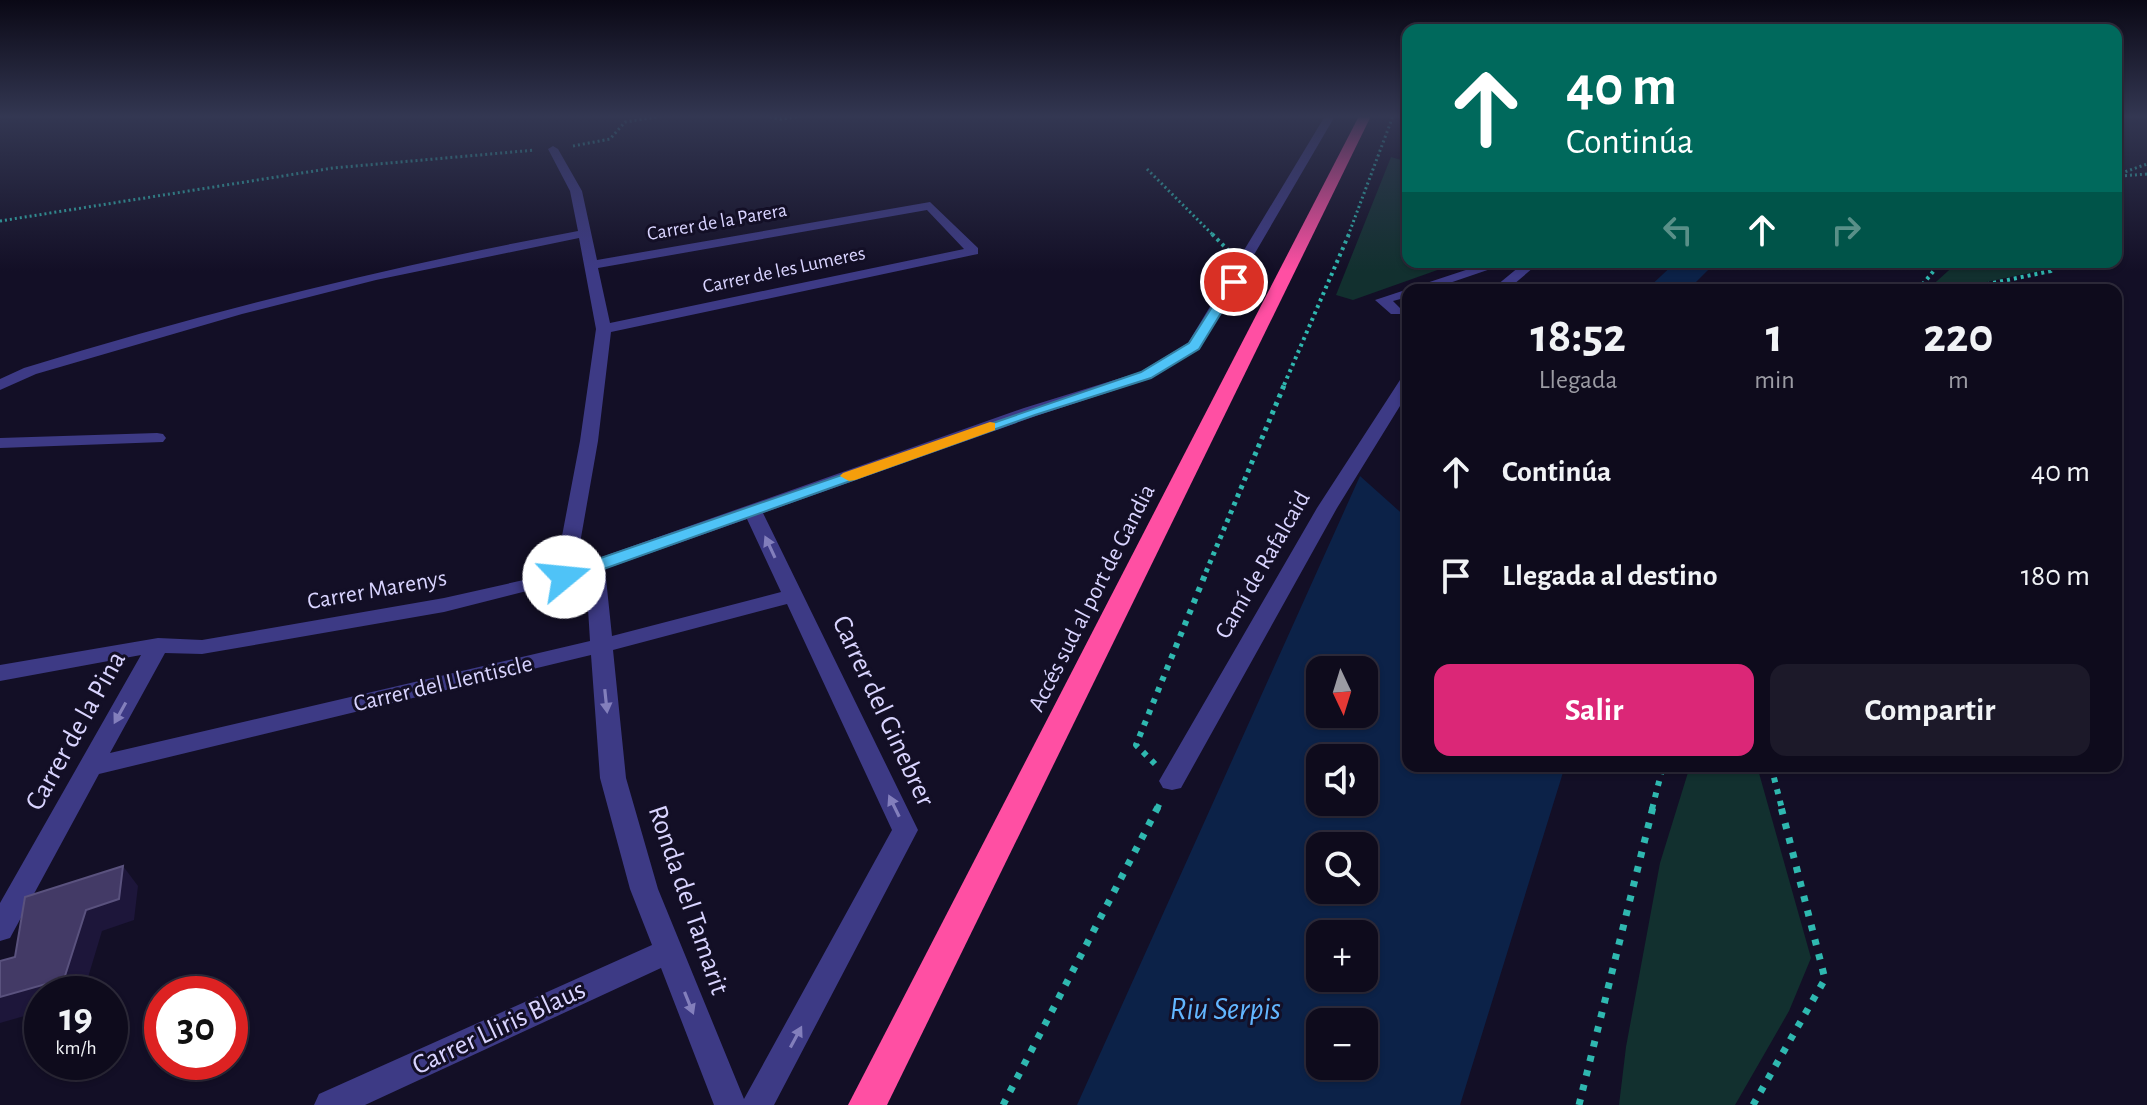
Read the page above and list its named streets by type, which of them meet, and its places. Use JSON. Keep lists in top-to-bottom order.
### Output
{
  "streets": {
    "highway": ["Accés sud al port de Gandia"],
    "street": [
      "Carrer de la Parera",
      "Carrer de les Lumeres",
      "Camí de Rafalcaid",
      "Carrer Marenys",
      "Carrer del Llentiscle",
      "Carrer del Ginebrer",
      "Carrer de la Pina",
      "Ronda del Tamarit",
      "Carrer Lliris Blaus"
    ]
  },
  "crossings": [
    ["Carrer de la Parera", "Carrer de les Lumeres"],
    ["Carrer Marenys", "Carrer del Ginebrer"],
    ["Carrer Marenys", "Carrer de la Pina"],
    ["Carrer Marenys", "Ronda del Tamarit"],
    ["Carrer del Llentiscle", "Carrer del Ginebrer"],
    ["Carrer del Llentiscle", "Carrer de la Pina"],
    ["Carrer del Llentiscle", "Ronda del Tamarit"],
    ["Ronda del Tamarit", "Carrer Lliris Blaus"]
  ],
  "one_way": ["Carrer del Ginebrer", "Carrer de la Pina", "Ronda del Tamarit"],
  "water": ["Riu Serpis"],
  "north": "bottom",
  "page": {
    "turn": ["40 m", "Continúa"],
    "eta": [
      "18:52",
      "Llegada",
      "1",
      "min",
      "220",
      "m"
    ],
    "list": [
      {
        "name": "Continúa",
        "value": "40 m"
      },
      {
        "name": "Llegada al destino",
        "value": "180 m"
      }
    ],
    "buttons": ["Salir", "Compartir"],
    "map_buttons": ["+", "−"],
    "speed": "19 km/h",
    "limit": "30"
  }
}
